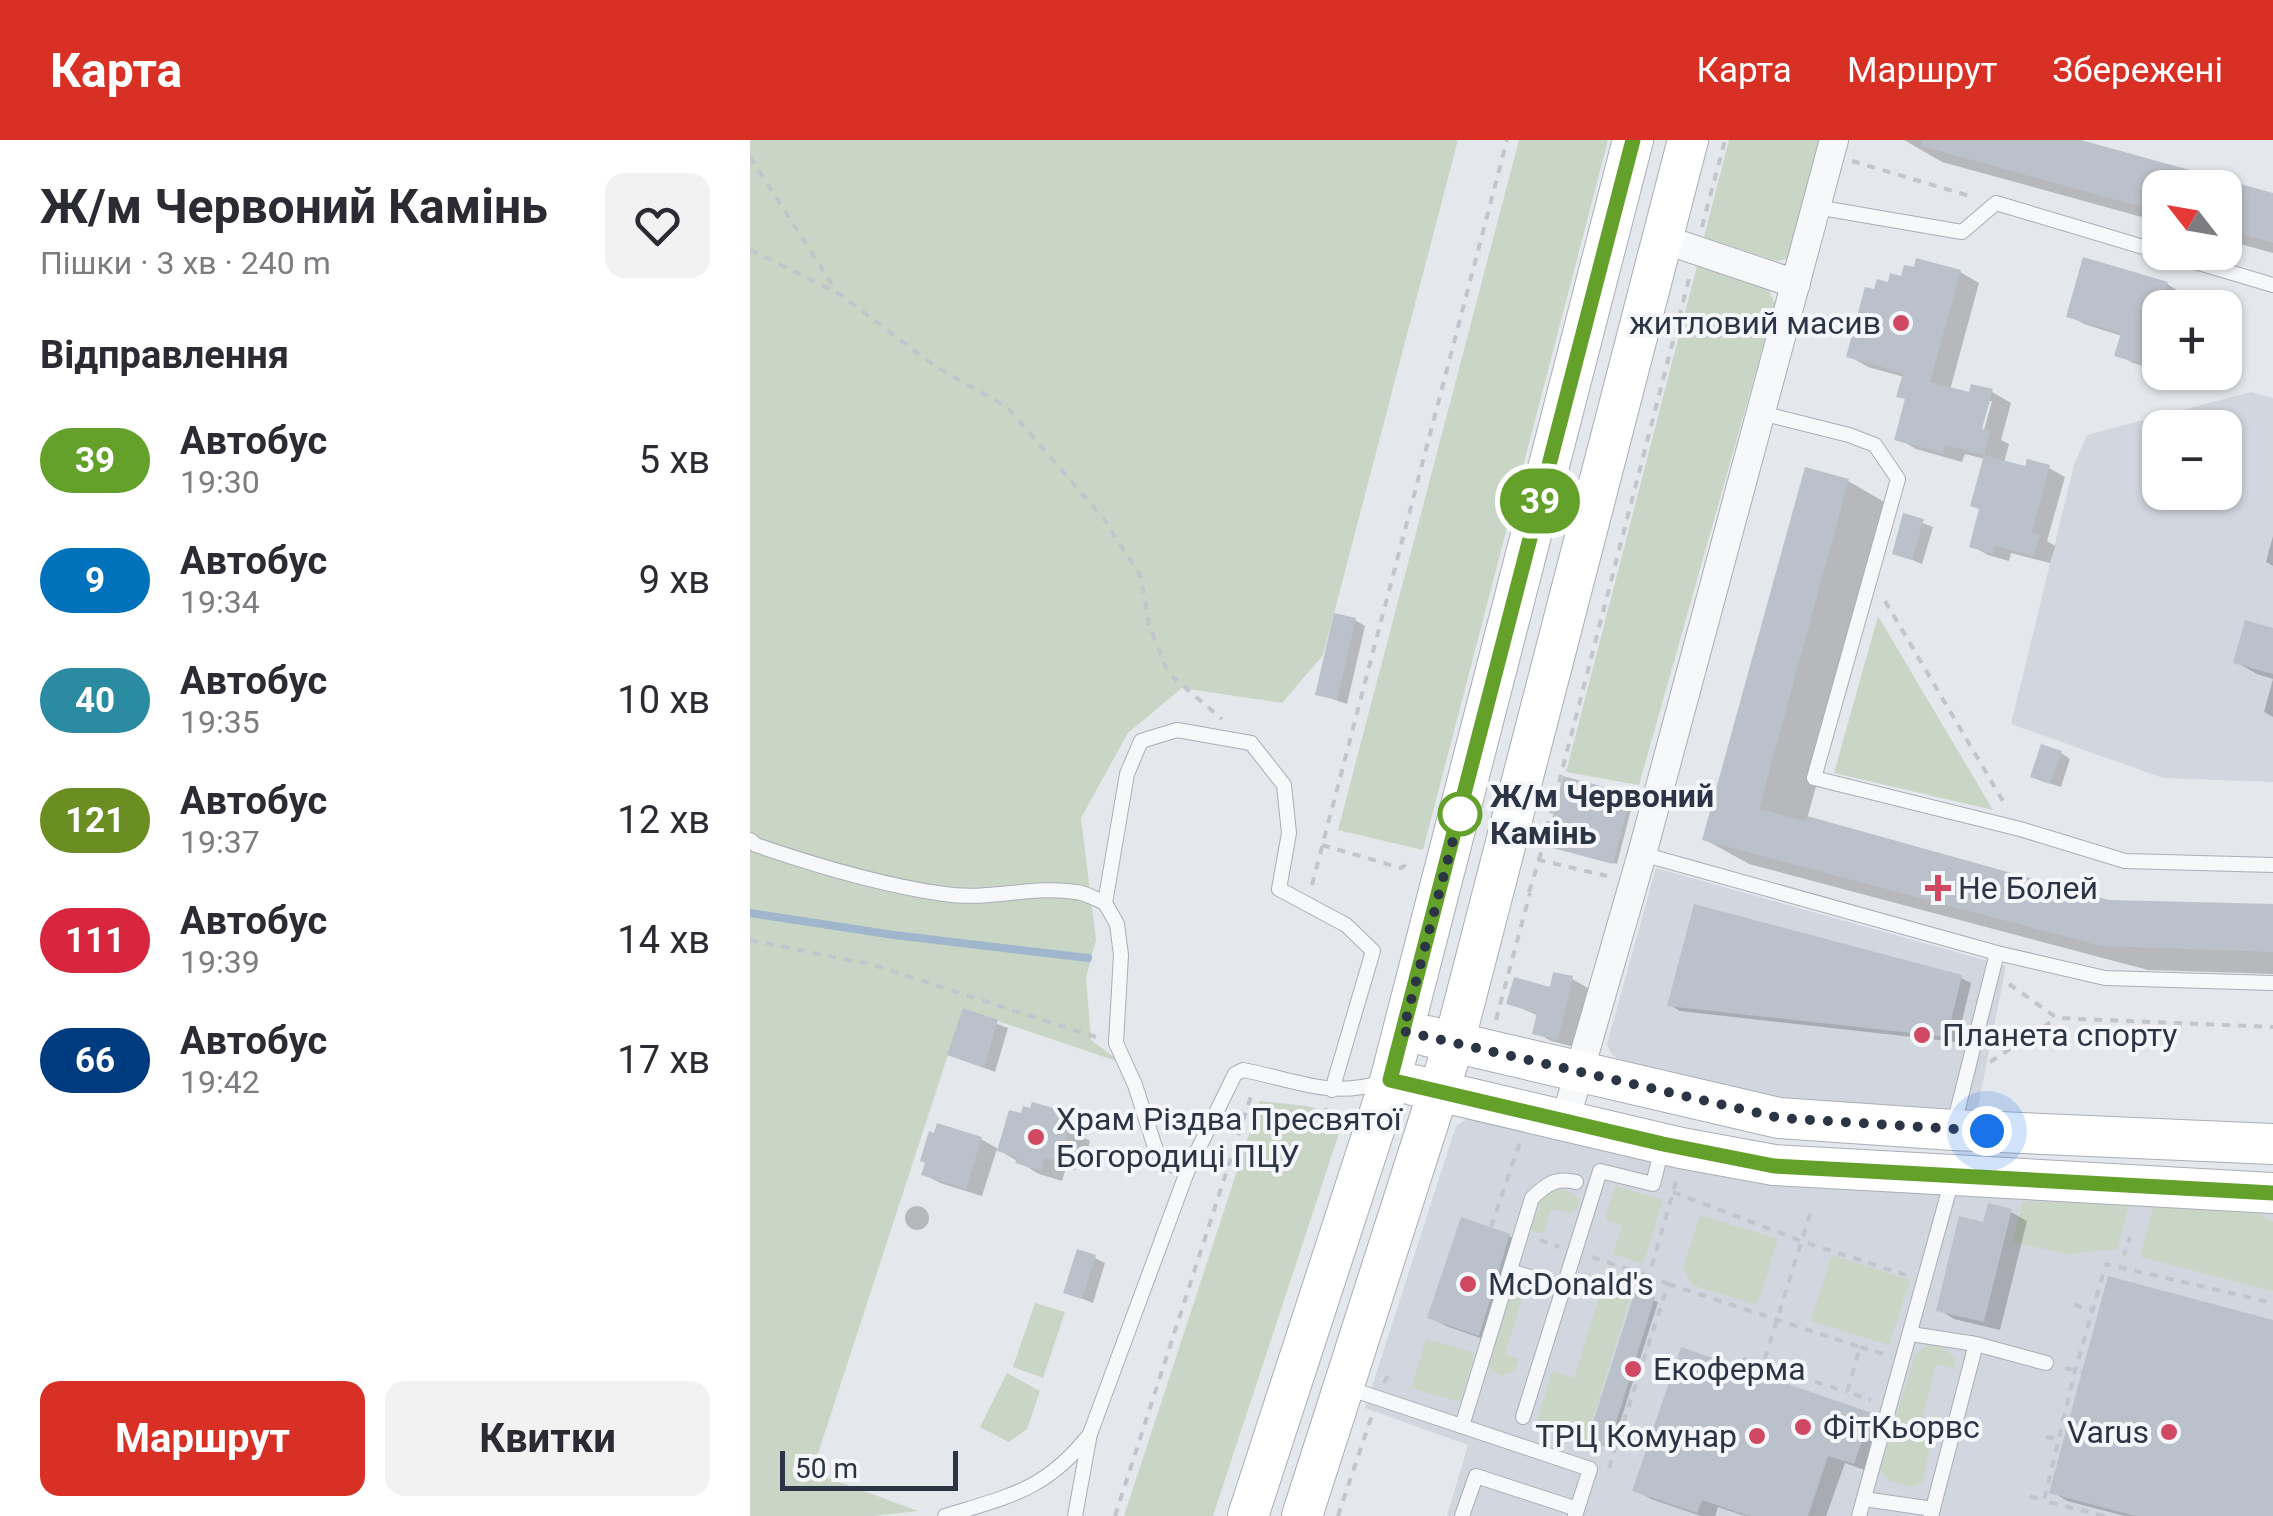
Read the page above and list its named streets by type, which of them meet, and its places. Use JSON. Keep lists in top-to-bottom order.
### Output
{
  "places": {
    "other": [
      "житловий масив",
      "Ж/м Червоний Камінь",
      "Планета спорту",
      "Храм Різдва Пресвятої Богородиці ПЦУ",
      "McDonald's",
      "Екоферма",
      "ФiтКьорвс",
      "Varus",
      "ТРЦ Комунар"
    ],
    "health": ["Не Болей"]
  },
  "lines": ["bus line 39"],
  "scale_bar": "50 m",
  "north": "top left",
  "page": {
    "header": "Карта",
    "nav": ["Карта", "Маршрут", "Збережені"],
    "heading": [
      ["Ж/м Червоний Камінь", "Пішки · 3 хв · 240 m"],
      "Відправлення"
    ],
    "on_map": "39",
    "map_buttons": ["+", "−"],
    "list": [
      {
        "mark": "39",
        "name": "Автобус",
        "note": "19:30",
        "value": "5 хв"
      },
      {
        "mark": "9",
        "name": "Автобус",
        "note": "19:34",
        "value": "9 хв"
      },
      {
        "mark": "40",
        "name": "Автобус",
        "note": "19:35",
        "value": "10 хв"
      },
      {
        "mark": "121",
        "name": "Автобус",
        "note": "19:37",
        "value": "12 хв"
      },
      {
        "mark": "111",
        "name": "Автобус",
        "note": "19:39",
        "value": "14 хв"
      },
      {
        "mark": "66",
        "name": "Автобус",
        "note": "19:42",
        "value": "17 хв"
      }
    ],
    "buttons": ["Маршрут", "Квитки"],
    "scale": "50 m"
  }
}
